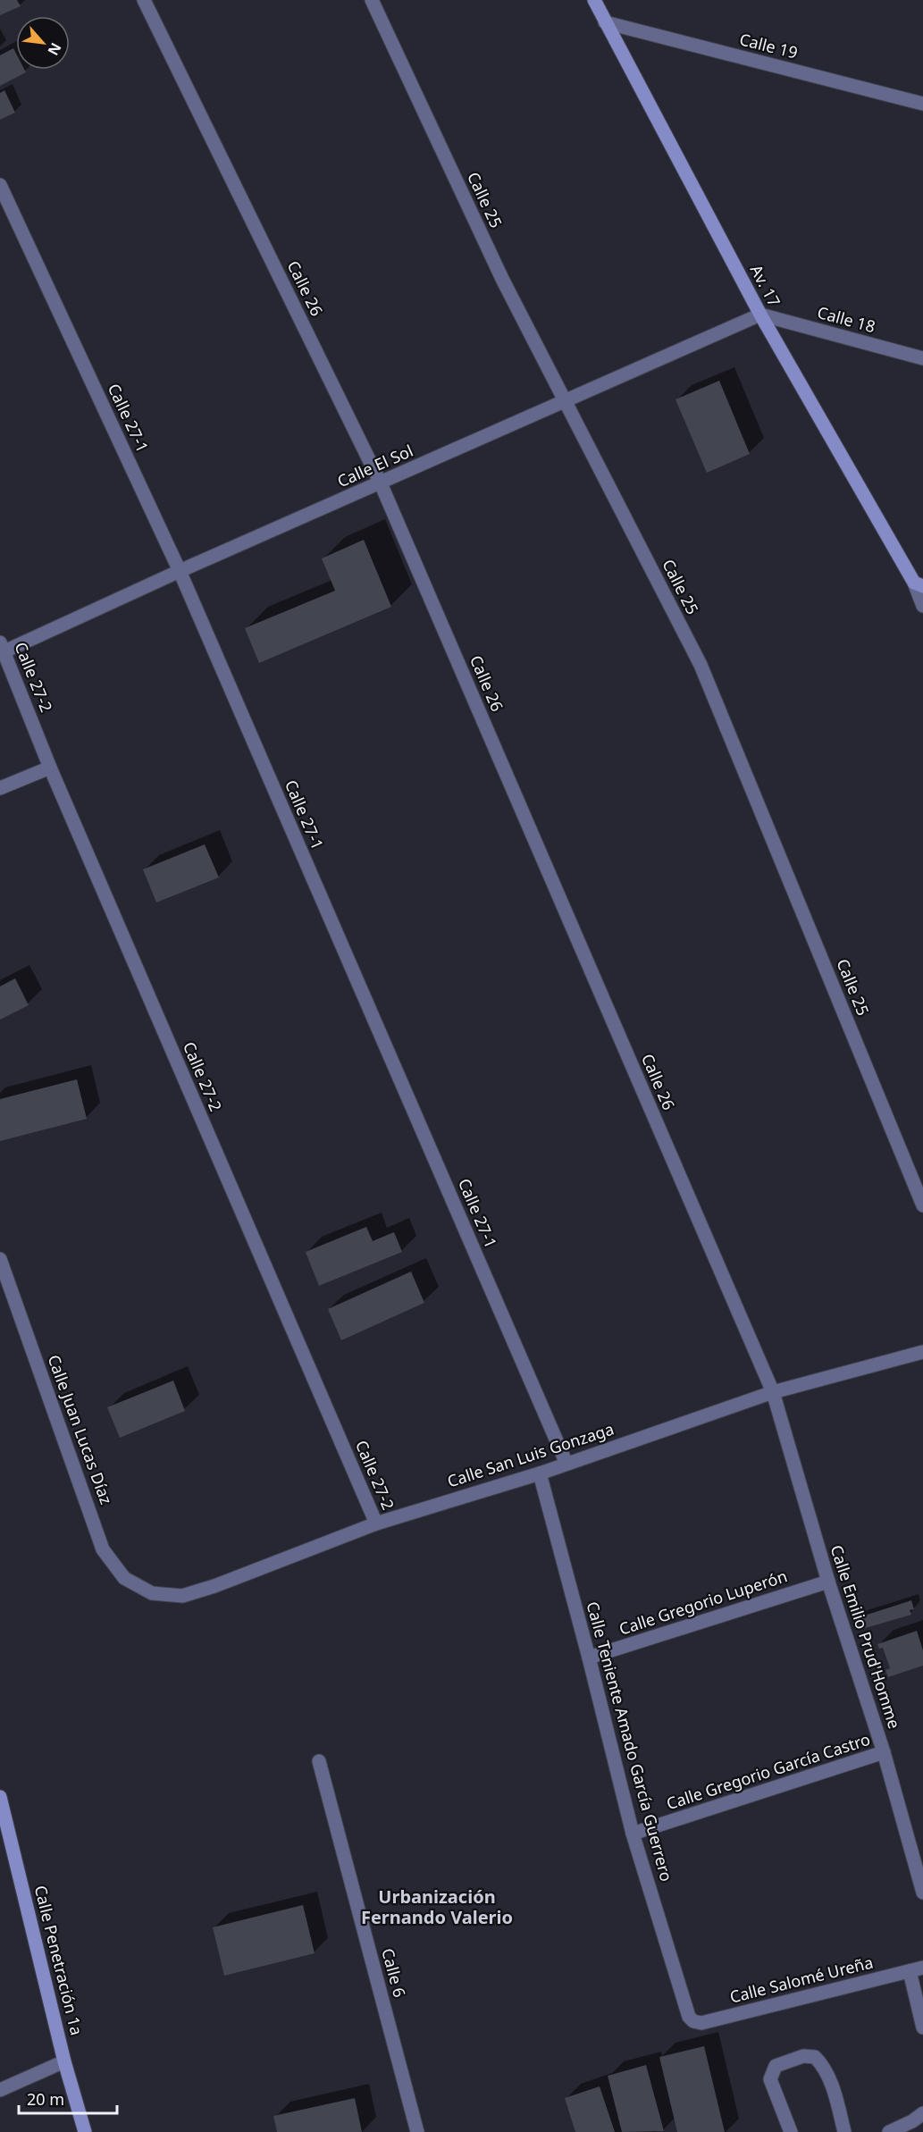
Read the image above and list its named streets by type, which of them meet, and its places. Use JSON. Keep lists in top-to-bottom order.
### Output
{
  "streets": {
    "main road": ["Av. 17", "Calle Penetración 1a"],
    "street": [
      "Calle 19",
      "Calle 25",
      "Calle 26",
      "Calle 18",
      "Calle 27-1",
      "Calle El Sol",
      "Calle 27-2",
      "Calle Juan Lucas Díaz",
      "Calle San Luis Gonzaga",
      "Calle Gregorio Luperón",
      "Calle Emilio Prud'Homme",
      "Calle Teniente Amado García Guerrero",
      "Calle Gregorio García Castro",
      "Calle 6",
      "Calle Salomé Ureña"
    ]
  },
  "crossings": [
    ["Calle 19", "Av. 17"],
    ["Calle 25", "Calle El Sol"],
    ["Av. 17", "Calle 18"],
    ["Av. 17", "Calle El Sol"],
    ["Calle 26", "Calle El Sol"],
    ["Calle 26", "Calle San Luis Gonzaga"],
    ["Calle 26", "Calle Emilio Prud'Homme"],
    ["Calle 18", "Calle El Sol"],
    ["Calle 27-1", "Calle El Sol"],
    ["Calle 27-1", "Calle San Luis Gonzaga"],
    ["Calle El Sol", "Calle 27-2"],
    ["Calle 27-2", "Calle San Luis Gonzaga"],
    ["Calle Juan Lucas Díaz", "Calle San Luis Gonzaga"],
    ["Calle San Luis Gonzaga", "Calle Emilio Prud'Homme"],
    ["Calle San Luis Gonzaga", "Calle Teniente Amado García Guerrero"],
    ["Calle Gregorio Luperón", "Calle Emilio Prud'Homme"],
    ["Calle Gregorio Luperón", "Calle Teniente Amado García Guerrero"],
    ["Calle Emilio Prud'Homme", "Calle Gregorio García Castro"],
    ["Calle Teniente Amado García Guerrero", "Calle Gregorio García Castro"],
    ["Calle Teniente Amado García Guerrero", "Calle Salomé Ureña"]
  ],
  "districts": ["Urbanización Fernando Valerio"],
  "scale_bar": "20 m",
  "north": "bottom right"
}
